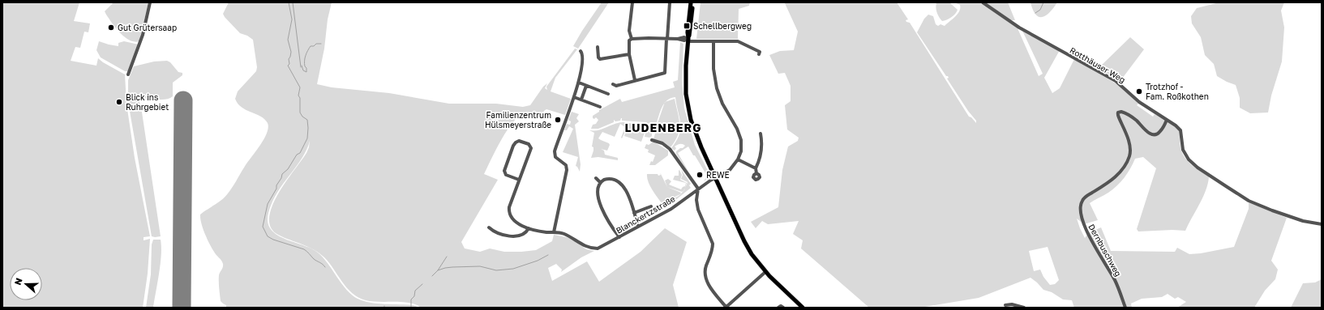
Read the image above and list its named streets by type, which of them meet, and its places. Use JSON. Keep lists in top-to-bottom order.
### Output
{
  "streets": {
    "street": ["Rotthäuser Weg", "Blanckertzstraße", "Dernbuschweg"]
  },
  "crossings": [
    ["Rotthäuser Weg", "Dernbuschweg"]
  ],
  "districts": ["LUDENBERG"],
  "places": {
    "transit": ["Schellbergweg"],
    "other": [
      "Gut Grütersaap",
      "Trotzhof - Fam. Roßkothen",
      "Blick ins Ruhrgebiet",
      "Familienzentrum Hülsmeyerstraße",
      "REWE"
    ]
  },
  "north": "left"
}
